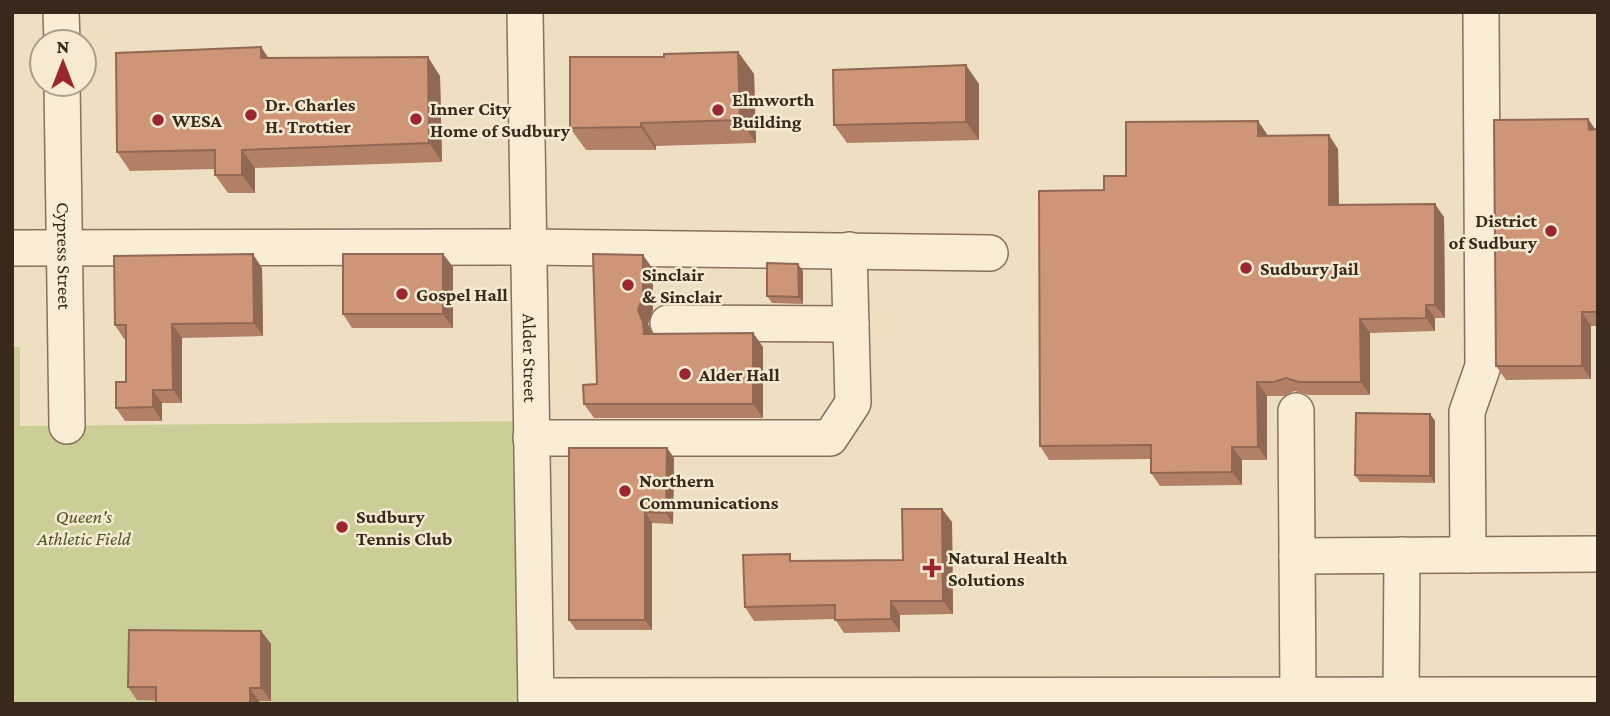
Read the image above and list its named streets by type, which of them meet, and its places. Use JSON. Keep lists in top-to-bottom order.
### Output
{
  "streets": {
    "street": ["Cypress Street", "Alder Street"]
  },
  "parks": ["Queen's Athletic Field"],
  "places": {
    "other": [
      "Elmworth Building",
      "Dr. Charles H. Trottier",
      "Inner City Home of Sudbury",
      "WESA",
      "District of Sudbury",
      "Sudbury Jail",
      "Sinclair & Sinclair",
      "Gospel Hall",
      "Alder Hall",
      "Northern Communications",
      "Sudbury Tennis Club"
    ],
    "health": ["Natural Health Solutions"]
  },
  "north": "top"
}
